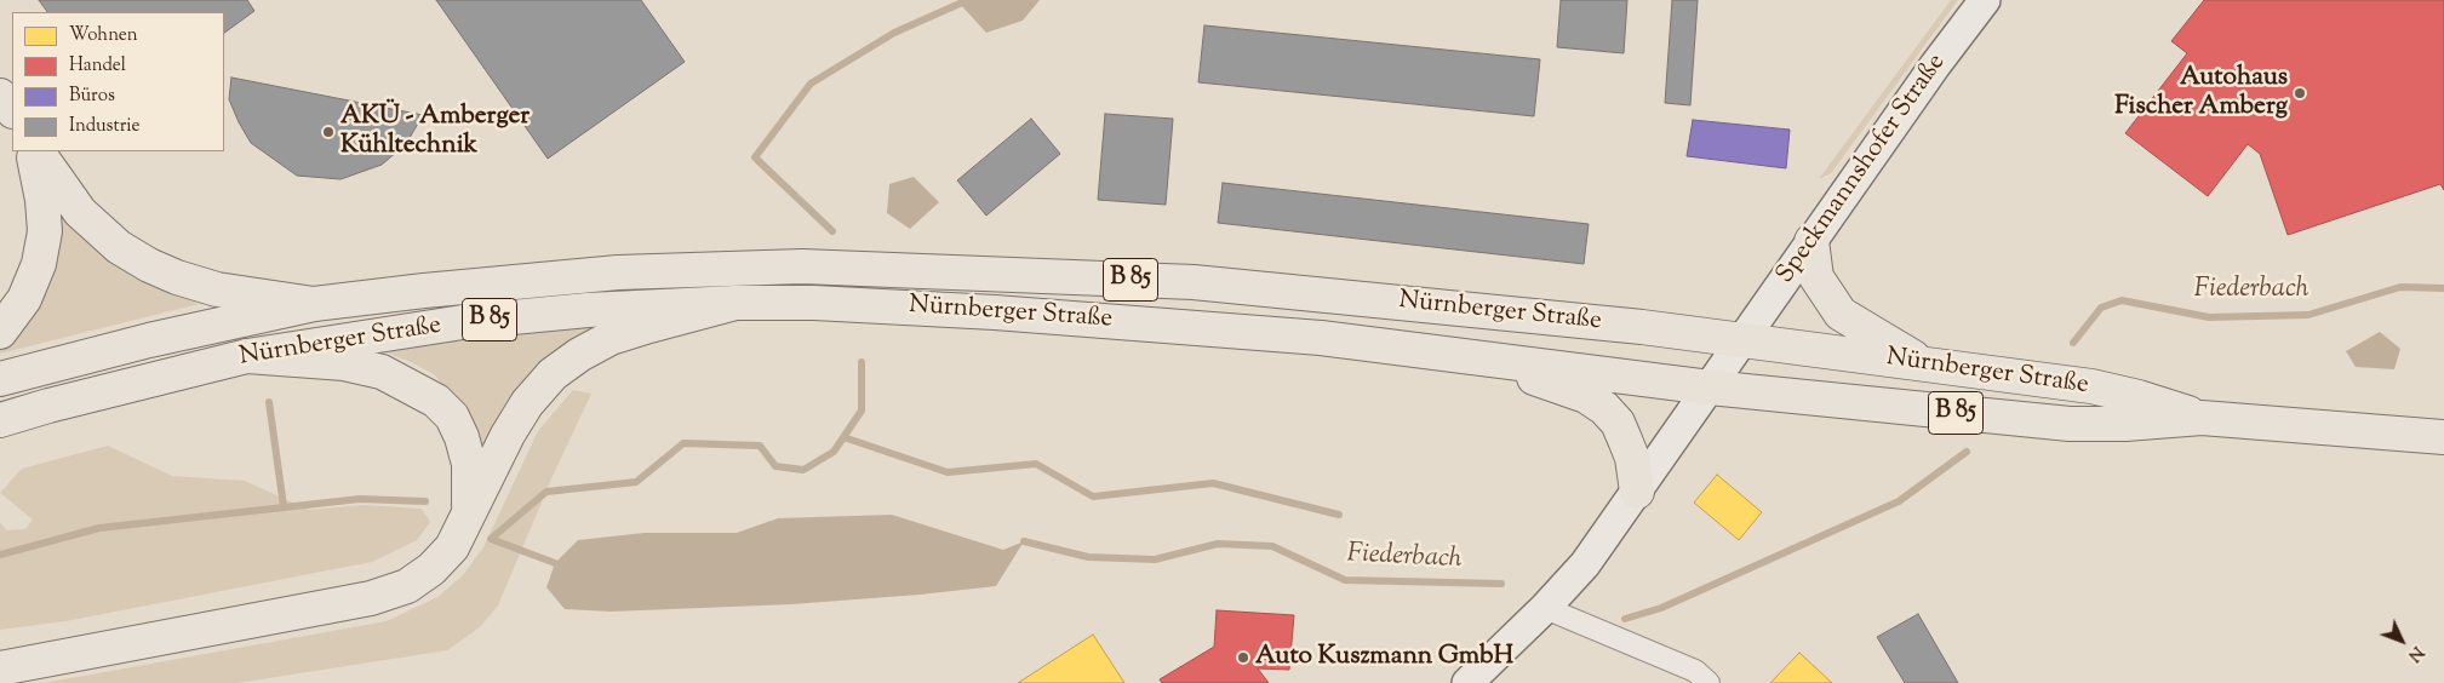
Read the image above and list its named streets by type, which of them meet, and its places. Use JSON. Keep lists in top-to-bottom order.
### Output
{
  "streets": {
    "main road": ["B 85", "Nürnberger Straße"],
    "street": ["Speckmannshofer Straße"]
  },
  "crossings": [
    ["Speckmannshofer Straße", "Nürnberger Straße"],
    ["B 85", "Nürnberger Straße"]
  ],
  "water": ["Fiederbach"],
  "places": ["Autohaus Fischer Amberg", "AKÜ - Amberger Kühltechnik", "Auto Kuszmann GmbH"],
  "legend": [
    "Wohnen",
    "Handel",
    "Büros",
    "Industrie"
  ],
  "north": "bottom right"
}
